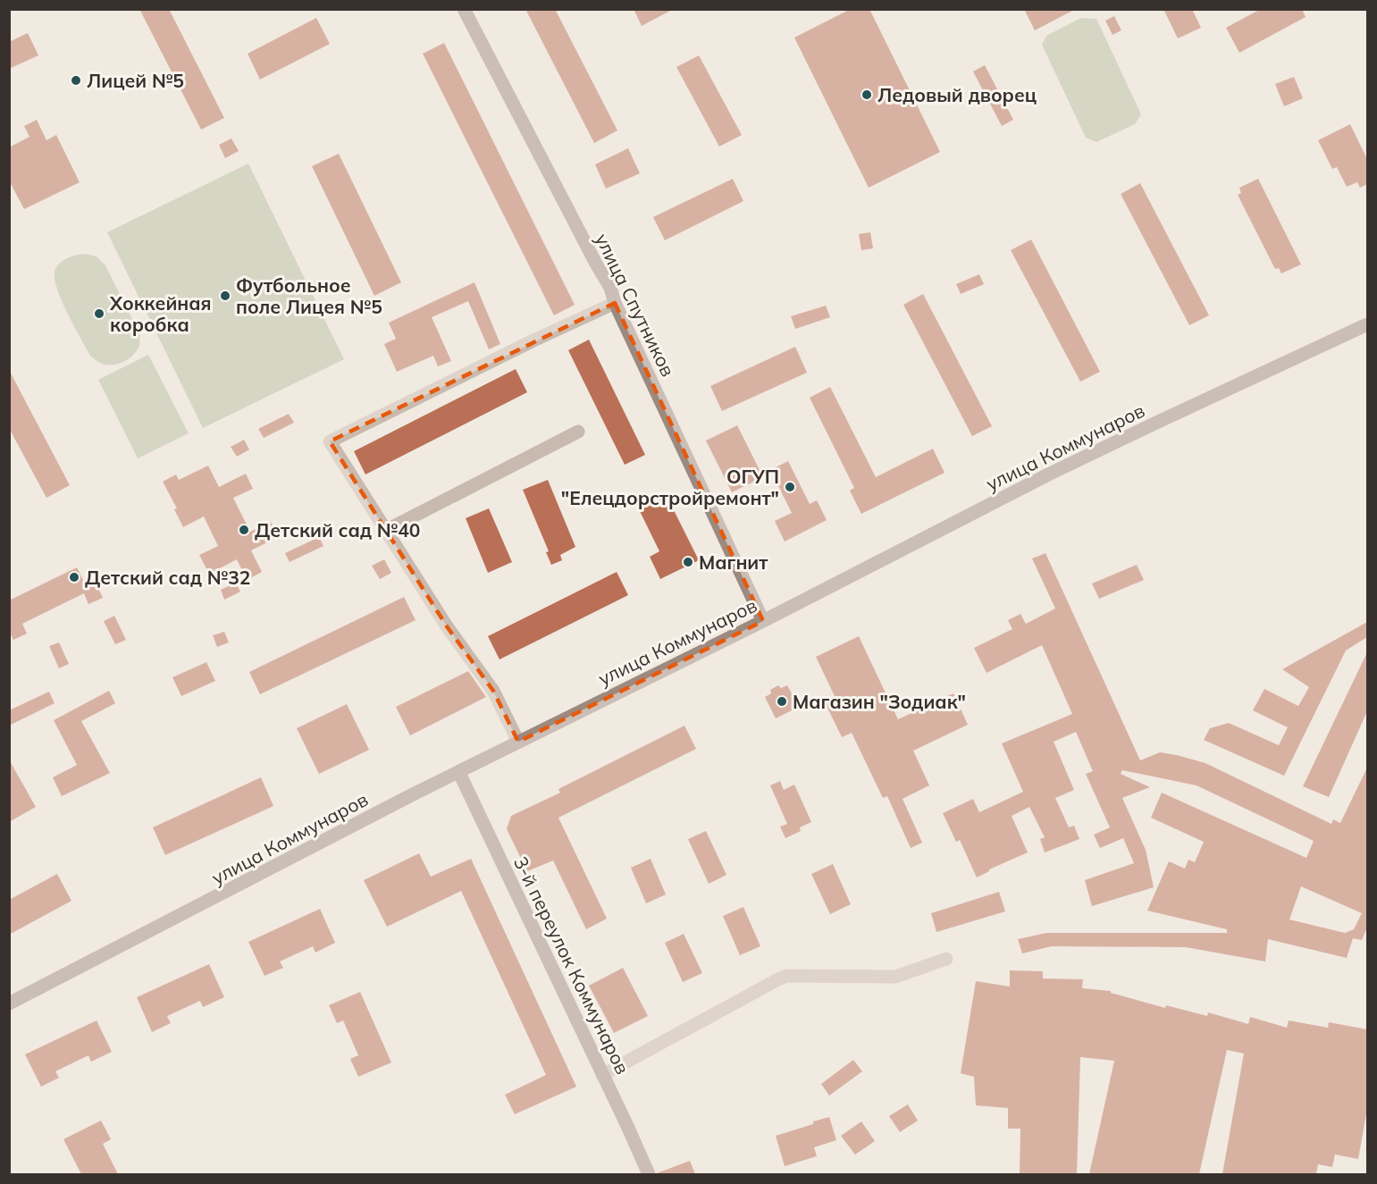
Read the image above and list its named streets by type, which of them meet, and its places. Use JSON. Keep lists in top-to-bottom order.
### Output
{
  "streets": {
    "main road": ["улица Спутников", "улица Коммунаров", "3-й переулок Коммунаров"]
  },
  "crossings": [
    ["улица Спутников", "улица Коммунаров"],
    ["улица Коммунаров", "3-й переулок Коммунаров"]
  ],
  "places": [
    "Лицей №5",
    "Ледовый дворец",
    "Футбольное поле Лицея №5",
    "Хоккейная коробка",
    "ОГУП \"Елецдорстройремонт\"",
    "Детский сад №40",
    "Магнит",
    "Детский сад №32",
    "Магазин \"Зодиак\""
  ]
}
